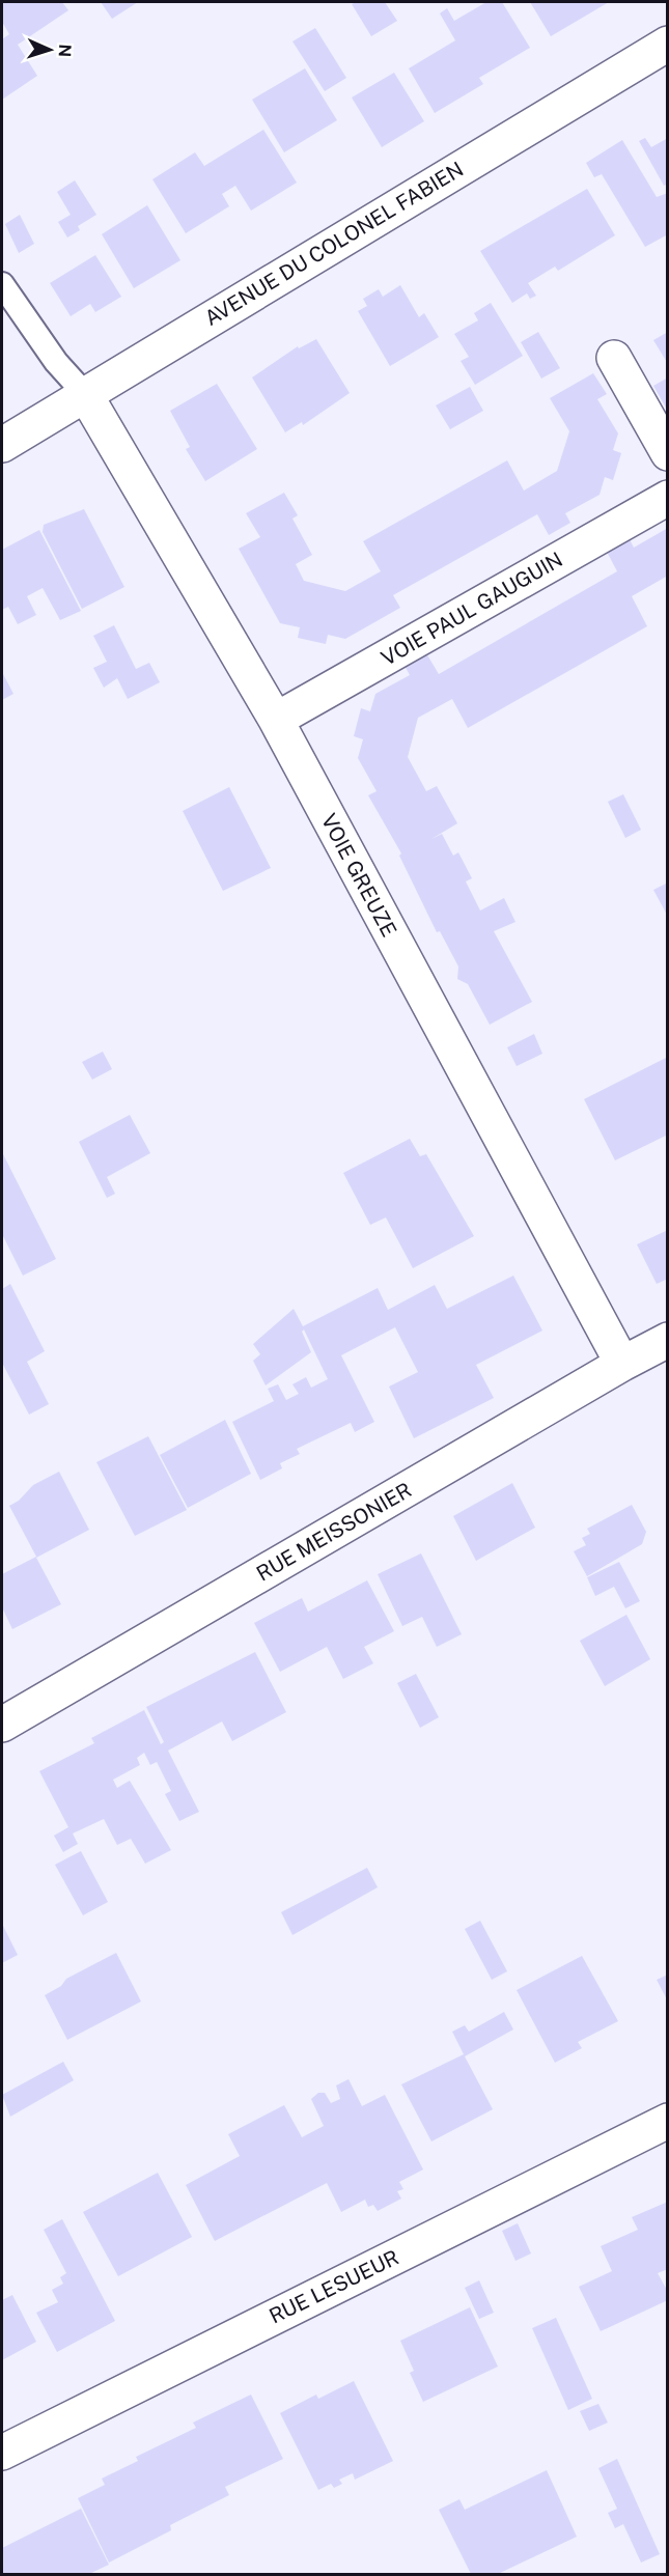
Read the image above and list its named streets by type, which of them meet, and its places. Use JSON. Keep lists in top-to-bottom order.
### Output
{
  "streets": {
    "street": [
      "AVENUE DU COLONEL FABIEN",
      "VOIE PAUL GAUGUIN",
      "VOIE GREUZE",
      "RUE MEISSONIER",
      "RUE LESUEUR"
    ]
  },
  "crossings": [
    ["AVENUE DU COLONEL FABIEN", "VOIE GREUZE"],
    ["VOIE PAUL GAUGUIN", "VOIE GREUZE"],
    ["VOIE GREUZE", "RUE MEISSONIER"]
  ],
  "north": "right"
}
